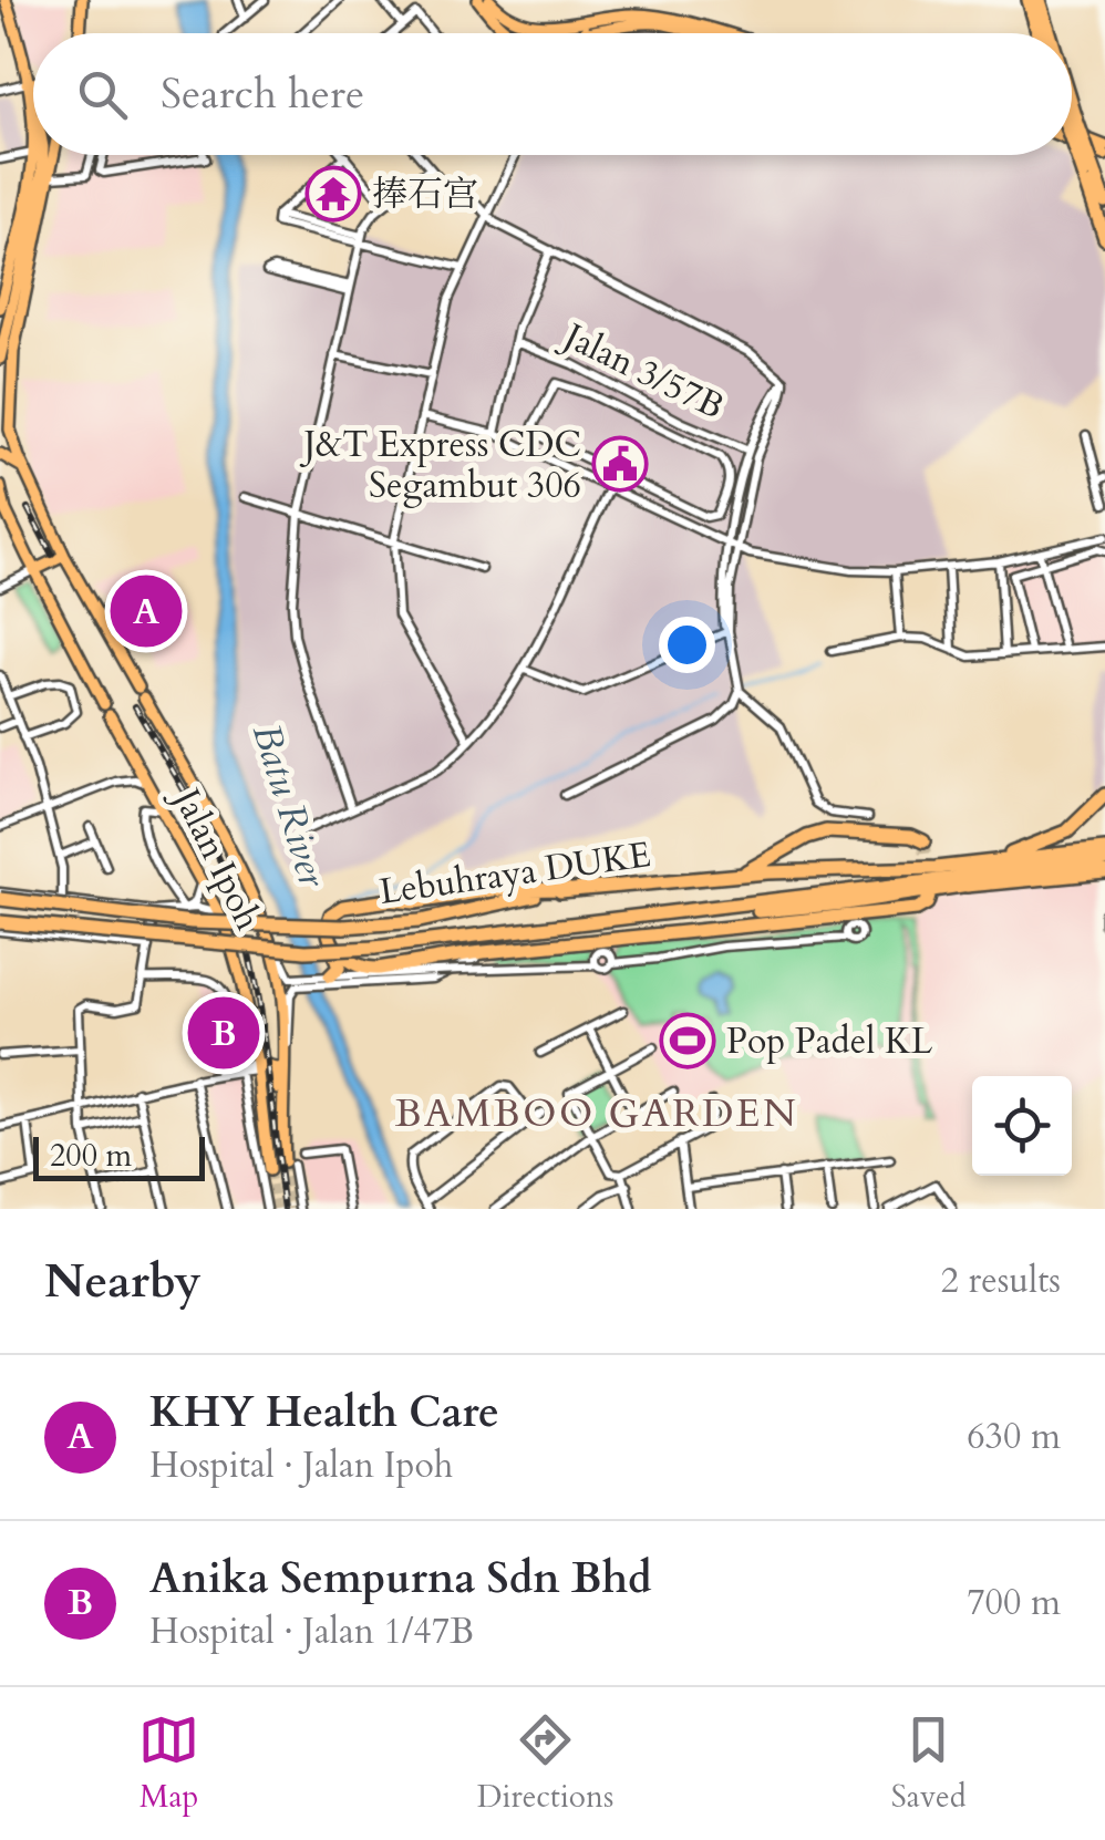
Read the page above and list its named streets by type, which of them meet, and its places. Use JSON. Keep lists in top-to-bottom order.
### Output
{
  "streets": {
    "highway": ["Lebuhraya DUKE"],
    "main road": ["Jalan Ipoh"],
    "street": ["Jalan 3/57B"]
  },
  "districts": ["BAMBOO GARDEN"],
  "water": ["Batu River"],
  "places": {
    "temple": ["捧石宫"],
    "public building": ["J&T Express CDC Segambut 306"],
    "sports": ["Pop Padel KL"]
  },
  "scale_bar": "200 m",
  "page": {
    "search": "Search here",
    "pins": ["A", "B"],
    "scale": "200 m",
    "heading": ["Nearby", "2 results"],
    "list": [
      {
        "mark": "A",
        "name": "KHY Health Care",
        "note": "Hospital · Jalan Ipoh",
        "value": "630 m"
      },
      {
        "mark": "B",
        "name": "Anika Sempurna Sdn Bhd",
        "note": "Hospital · Jalan 1/47B",
        "value": "700 m"
      }
    ],
    "nav": ["Map", "Directions", "Saved"]
  }
}
